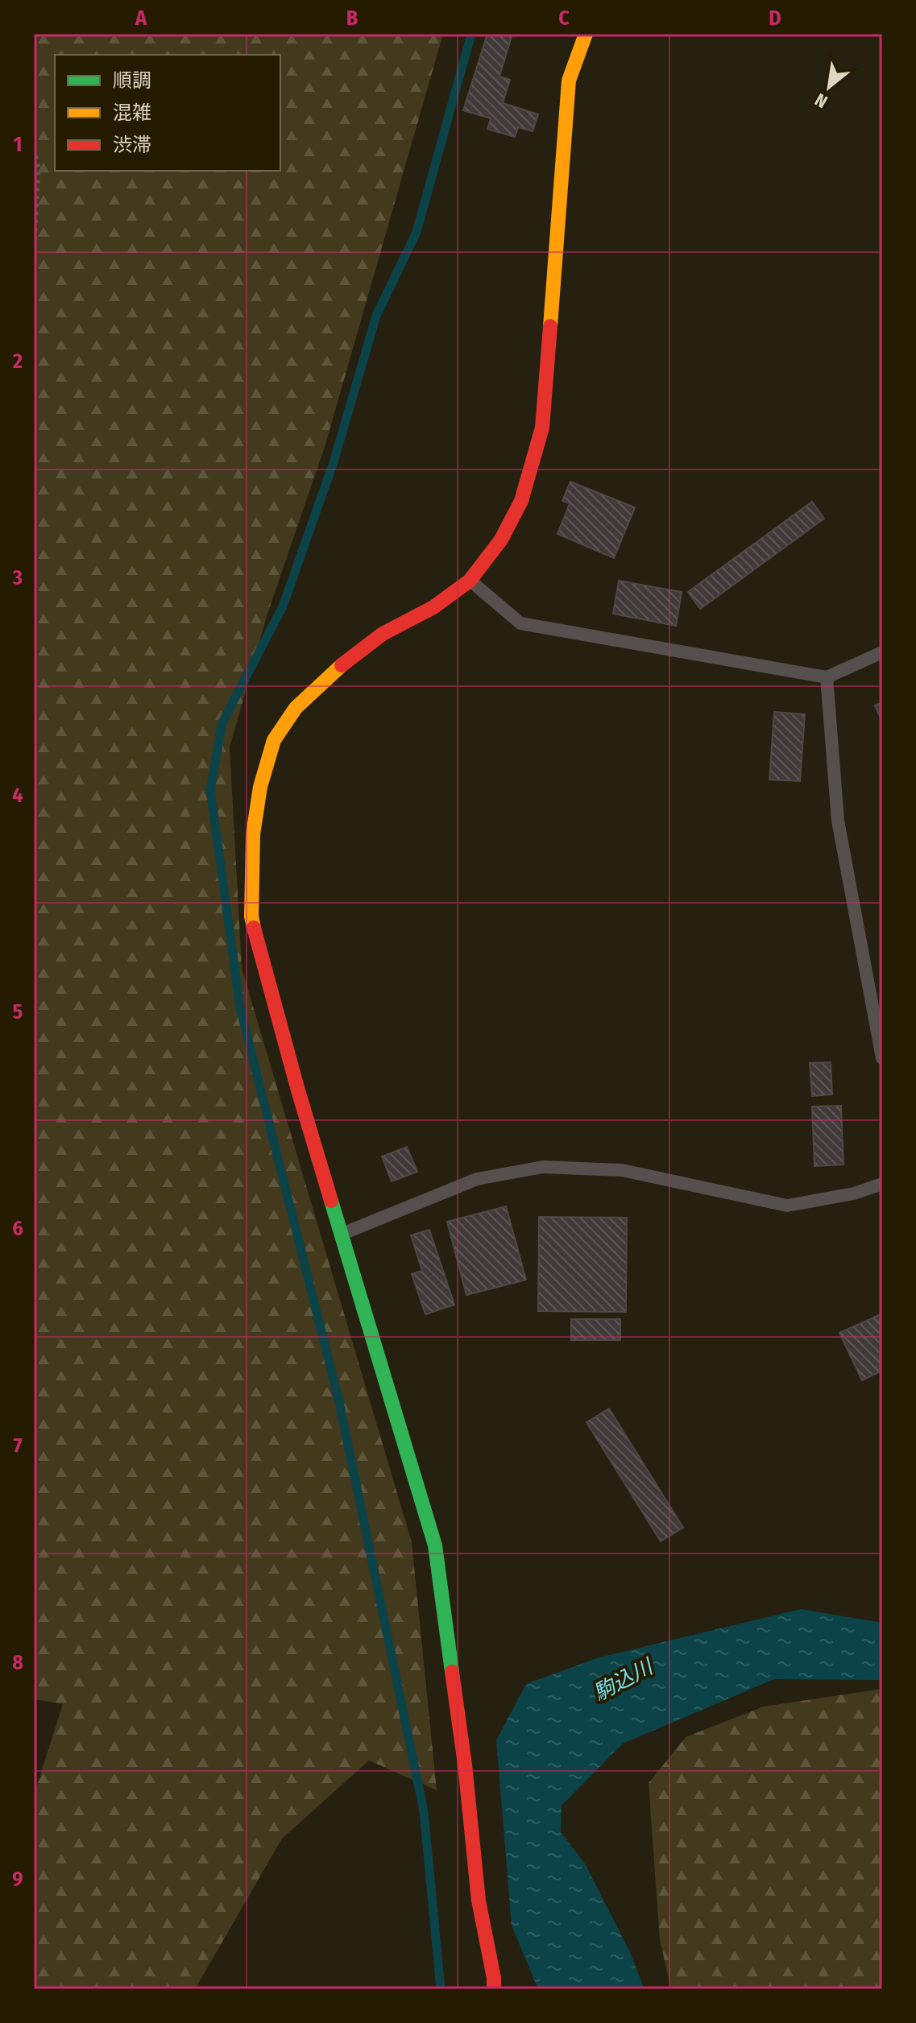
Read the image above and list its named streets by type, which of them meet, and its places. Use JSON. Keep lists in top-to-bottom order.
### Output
{
  "water": ["駒込川"],
  "legend": ["順調", "混雑", "渋滞"],
  "north": "bottom left",
  "grid": {
    "columns": [
      "A",
      "B",
      "C",
      "D"
    ],
    "rows": [
      "1",
      "2",
      "3",
      "4",
      "5",
      "6",
      "7",
      "8",
      "9"
    ]
  }
}
